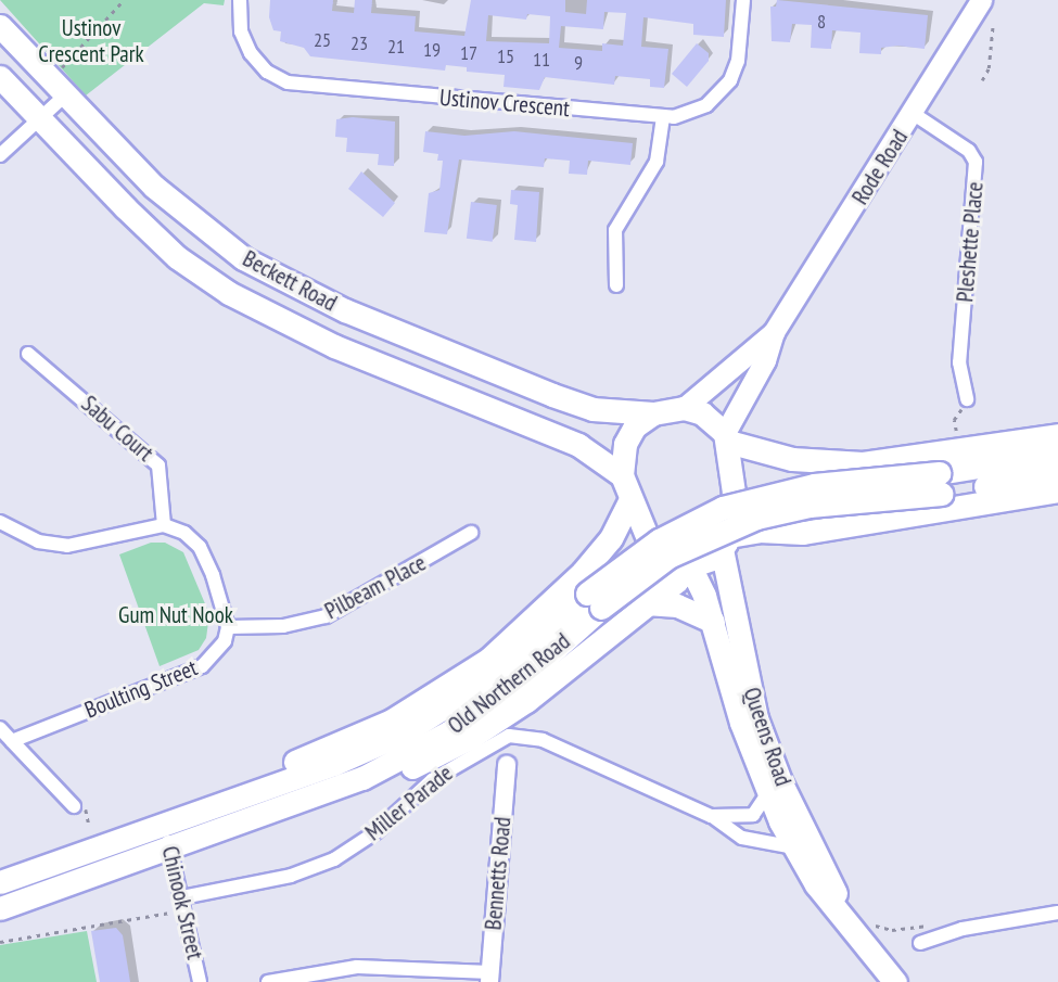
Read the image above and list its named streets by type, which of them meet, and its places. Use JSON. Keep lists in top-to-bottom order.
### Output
{
  "streets": {
    "main road": [
      "Rode Road",
      "Beckett Road",
      "Old Northern Road",
      "Queens Road"
    ],
    "street": [
      "Ustinov Crescent",
      "Pleshette Place",
      "Sabu Court",
      "Pilbeam Place",
      "Boulting Street",
      "Miller Parade",
      "Bennetts Road",
      "Chinook Street"
    ]
  },
  "crossings": [
    ["Rode Road", "Pleshette Place"],
    ["Rode Road", "Beckett Road"],
    ["Rode Road", "Queens Road"],
    ["Beckett Road", "Queens Road"],
    ["Pilbeam Place", "Boulting Street"],
    ["Old Northern Road", "Chinook Street"],
    ["Queens Road", "Miller Parade"],
    ["Miller Parade", "Chinook Street"]
  ],
  "parks": ["Ustinov Crescent Park", "Gum Nut Nook"],
  "house_numbers": [
    "8",
    "25",
    "23",
    "21",
    "19",
    "17",
    "15",
    "11",
    "9"
  ]
}
